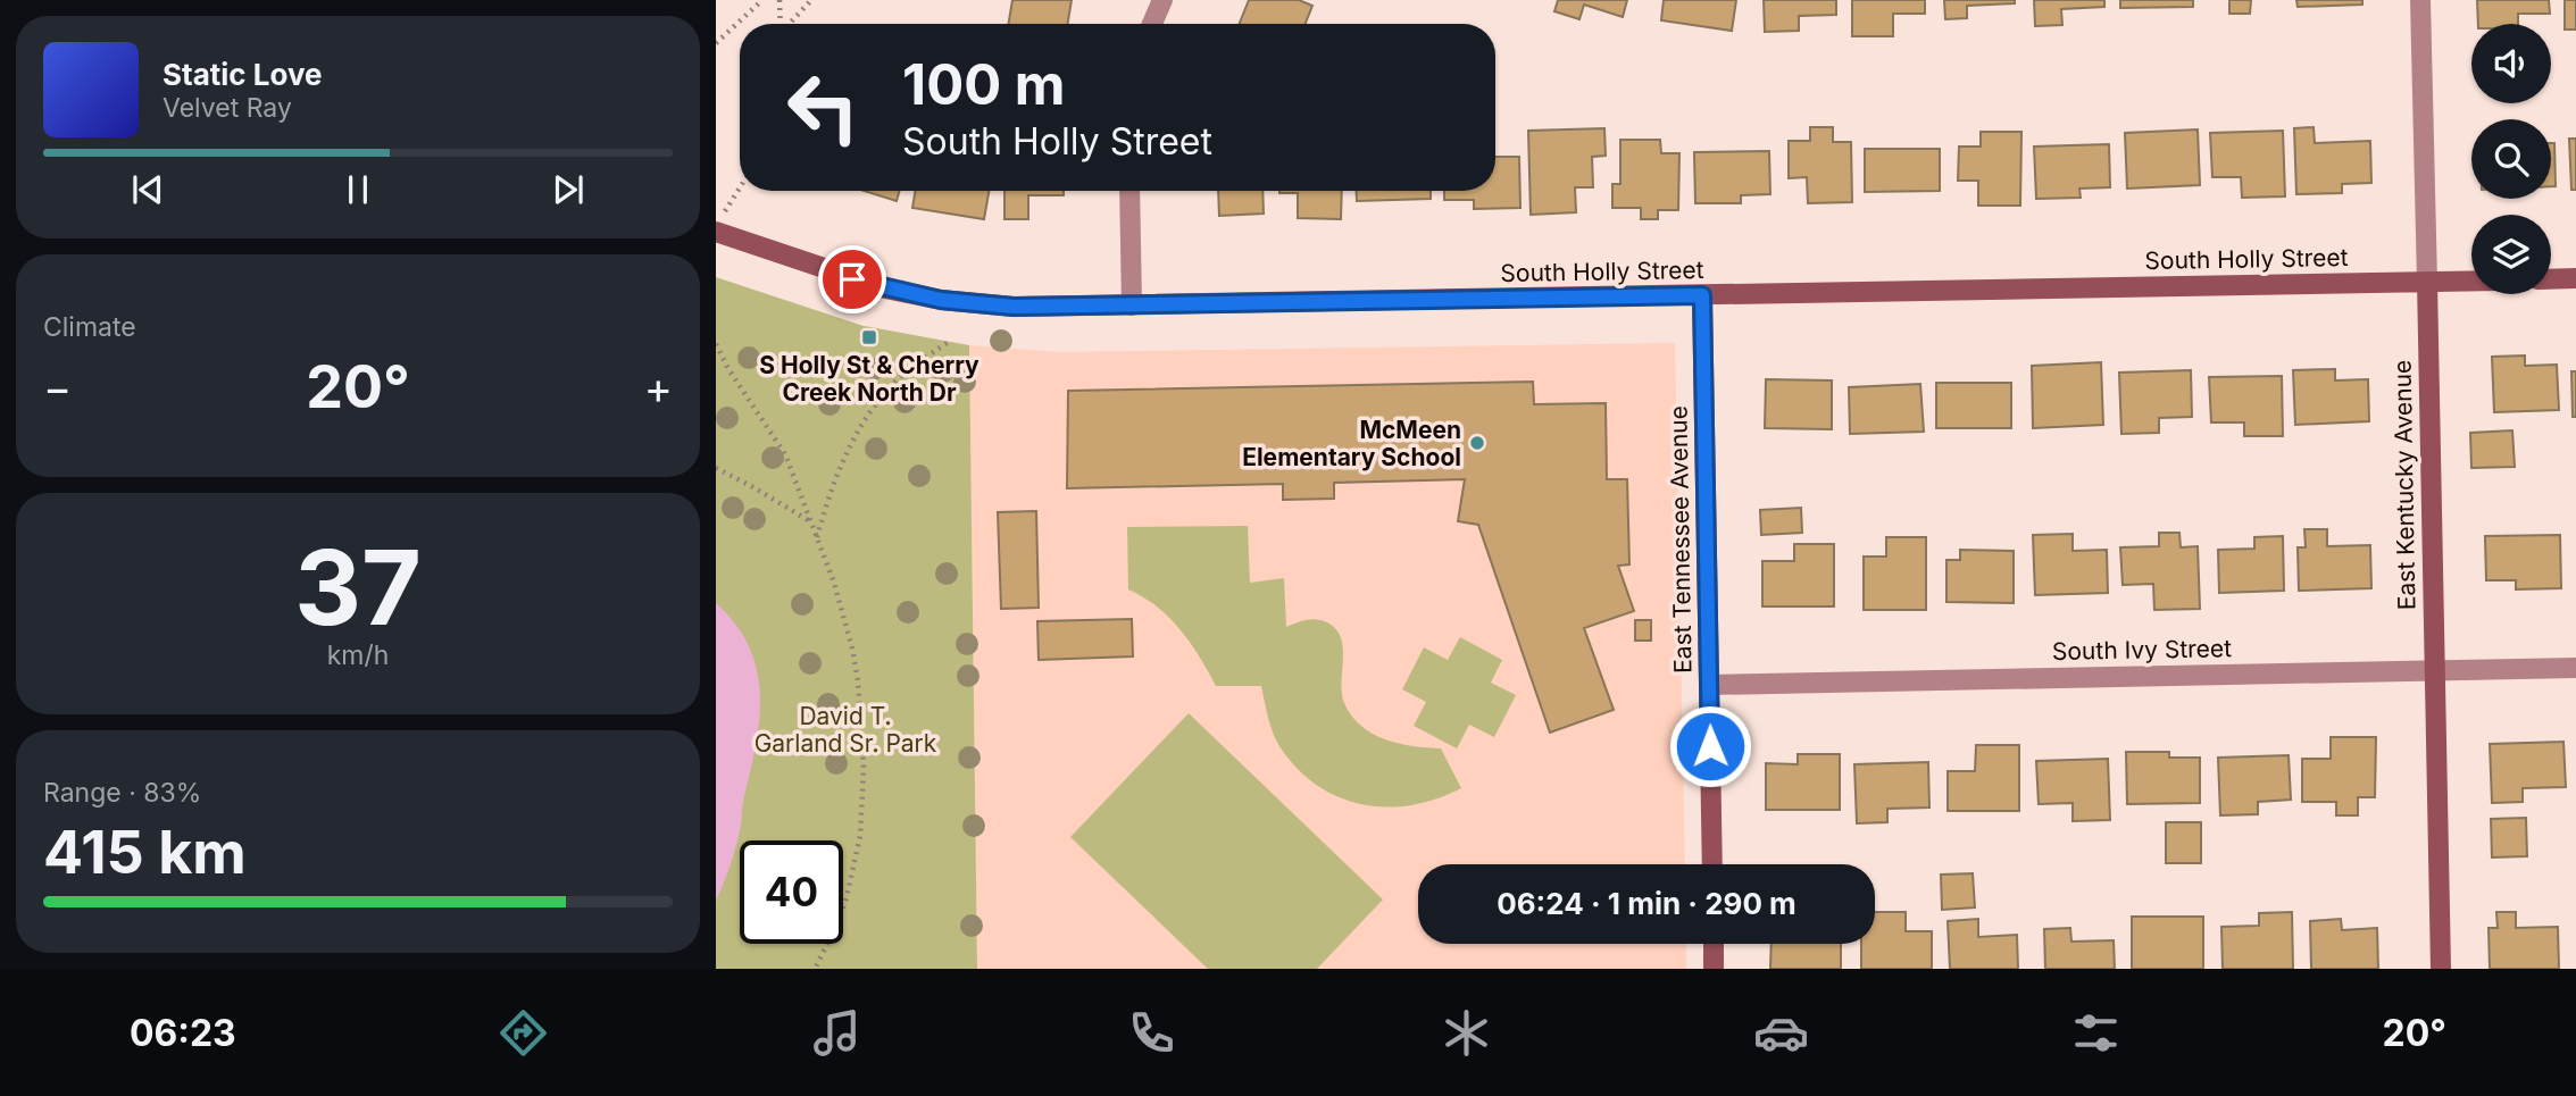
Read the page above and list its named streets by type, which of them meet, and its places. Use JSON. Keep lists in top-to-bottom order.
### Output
{
  "streets": {
    "main road": ["South Holly Street", "East Kentucky Avenue", "East Tennessee Avenue"],
    "street": ["South Ivy Street"]
  },
  "crossings": [
    ["South Holly Street", "East Kentucky Avenue"],
    ["South Holly Street", "East Tennessee Avenue"],
    ["East Kentucky Avenue", "South Ivy Street"],
    ["East Tennessee Avenue", "South Ivy Street"]
  ],
  "parks": ["David T. Garland Sr. Park"],
  "places": {
    "transit": ["S Holly St & Cherry Creek North Dr"],
    "other": ["McMeen Elementary School"]
  },
  "page": {
    "turn": ["100 m", "South Holly Street"],
    "song": ["Static Love", "Velvet Ray"],
    "tile": [
      "Climate",
      ["37", "km/h"],
      ["Range · 83%", "415 km"]
    ],
    "heat": ["−", "20°", "+"],
    "limit": "40",
    "trip": "06:24 · 1 min · 290 m",
    "tabs": ["06:23", "20°"]
  }
}
